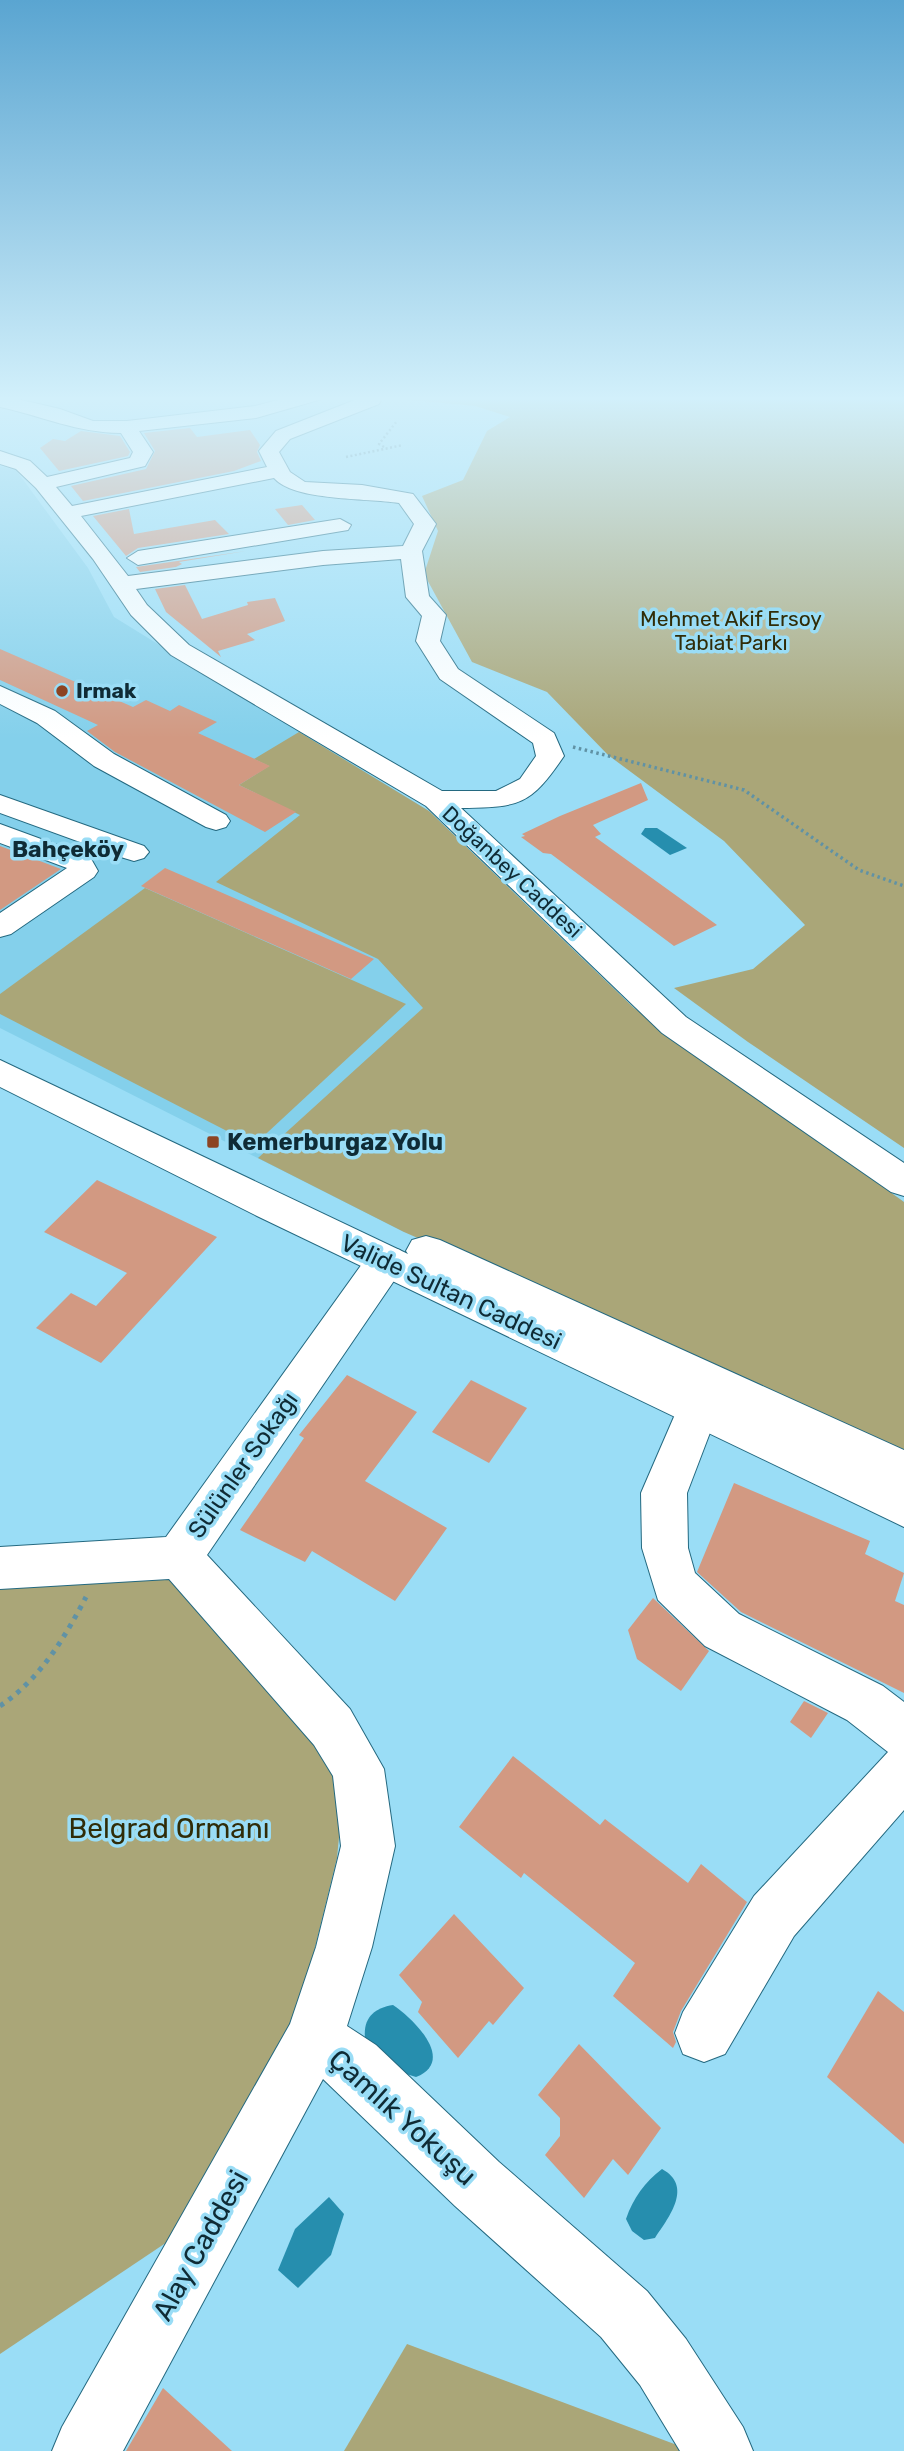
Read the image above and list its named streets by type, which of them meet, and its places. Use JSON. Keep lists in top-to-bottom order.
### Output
{
  "streets": {
    "street": [
      "Doğanbey Caddesi",
      "Valide Sultan Caddesi",
      "Sülünler Sokağı",
      "Çamlık Yokuşu",
      "Alay Caddesi"
    ]
  },
  "crossings": [
    ["Valide Sultan Caddesi", "Sülünler Sokağı"],
    ["Sülünler Sokağı", "Çamlık Yokuşu"],
    ["Çamlık Yokuşu", "Alay Caddesi"]
  ],
  "districts": ["Bahçeköy"],
  "parks": ["Mehmet Akif Ersoy Tabiat Parkı", "Belgrad Ormanı"],
  "places": {
    "other": ["Irmak"],
    "transit": ["Kemerburgaz Yolu"]
  }
}
